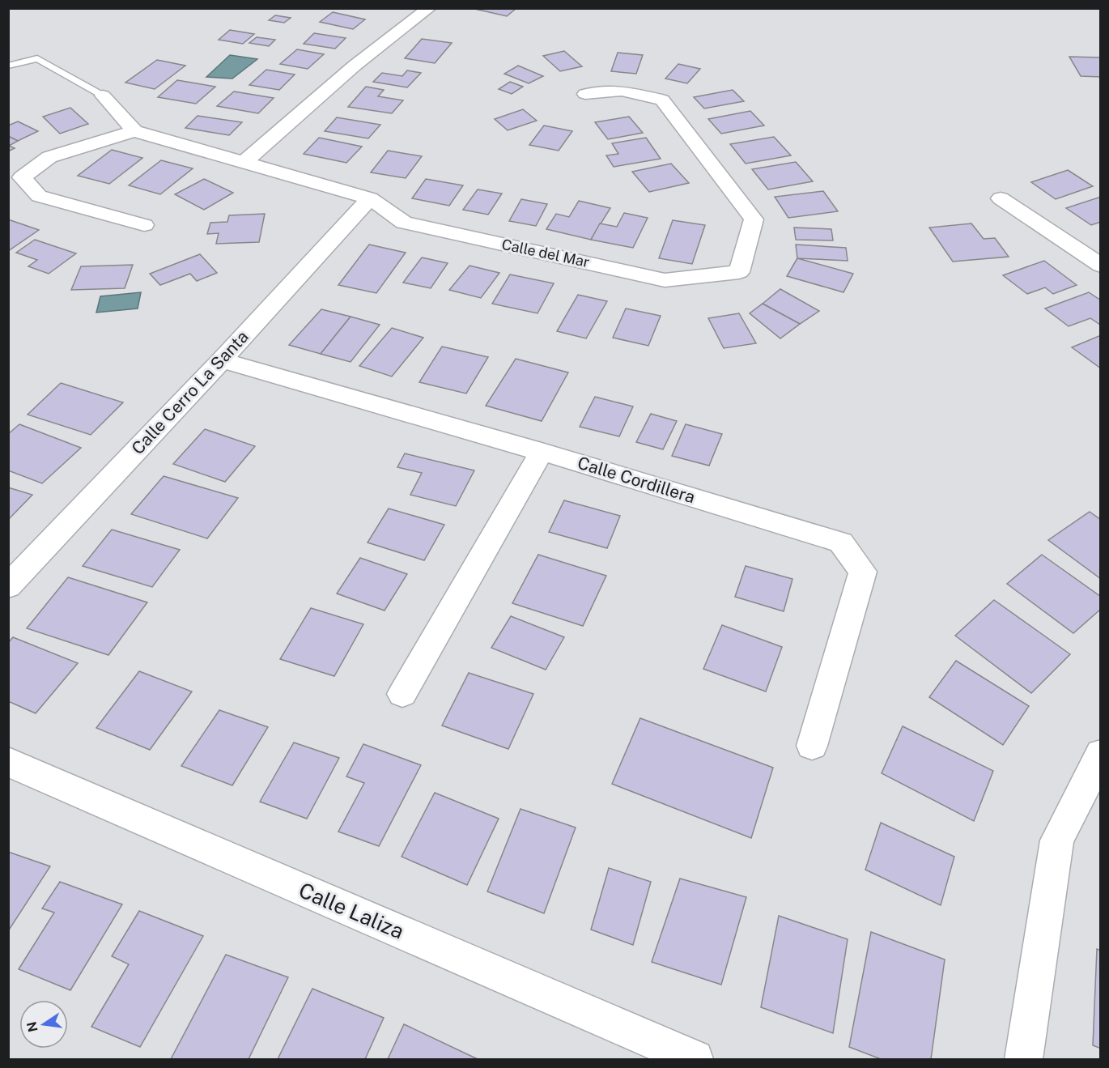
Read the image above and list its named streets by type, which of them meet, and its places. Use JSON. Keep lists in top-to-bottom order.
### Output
{
  "streets": {
    "street": [
      "Calle del Mar",
      "Calle Cerro La Santa",
      "Calle Cordillera",
      "Calle Laliza"
    ]
  },
  "crossings": [
    ["Calle del Mar", "Calle Cerro La Santa"],
    ["Calle Cerro La Santa", "Calle Cordillera"]
  ],
  "north": "left"
}
